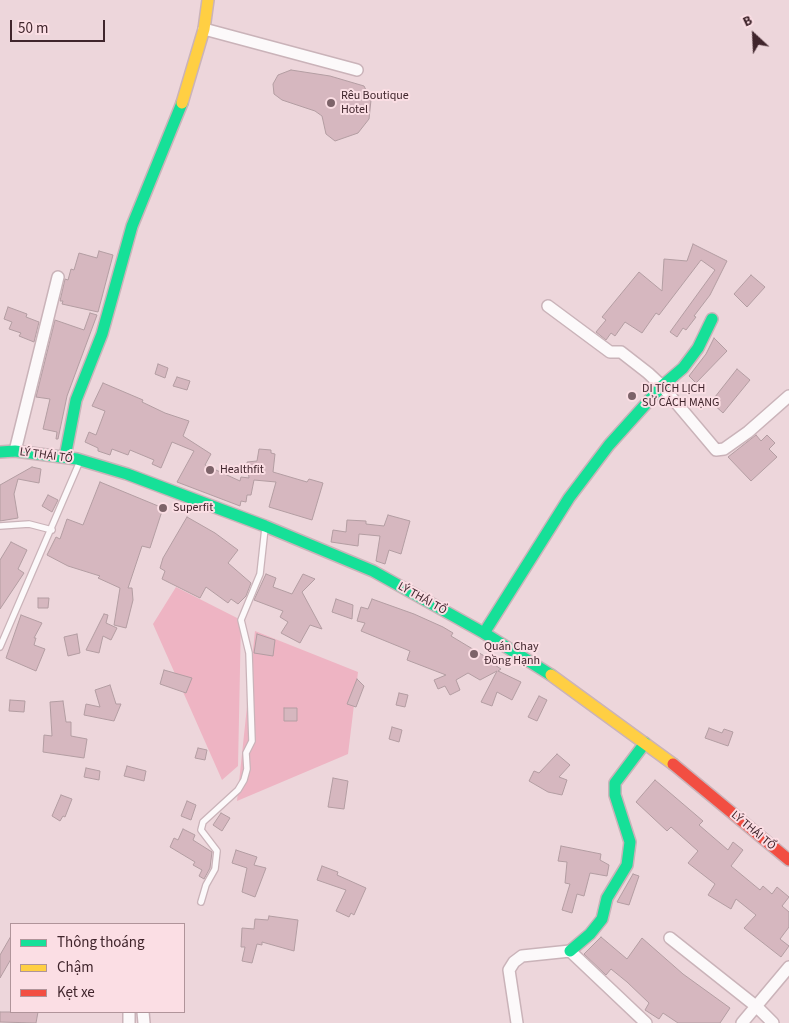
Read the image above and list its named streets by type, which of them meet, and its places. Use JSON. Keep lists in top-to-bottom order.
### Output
{
  "streets": {
    "street": ["LÝ THÁI TỔ"]
  },
  "places": [
    "Rêu Boutique Hotel",
    "DI TÍCH LỊCH SỬ CÁCH MẠNG",
    "Healthfit",
    "Superfit",
    "Quán Chay Đồng Hạnh"
  ],
  "legend": ["Thông thoáng", "Chậm", "Kẹt xe"],
  "scale_bar": "50 m",
  "north": "top left"
}
